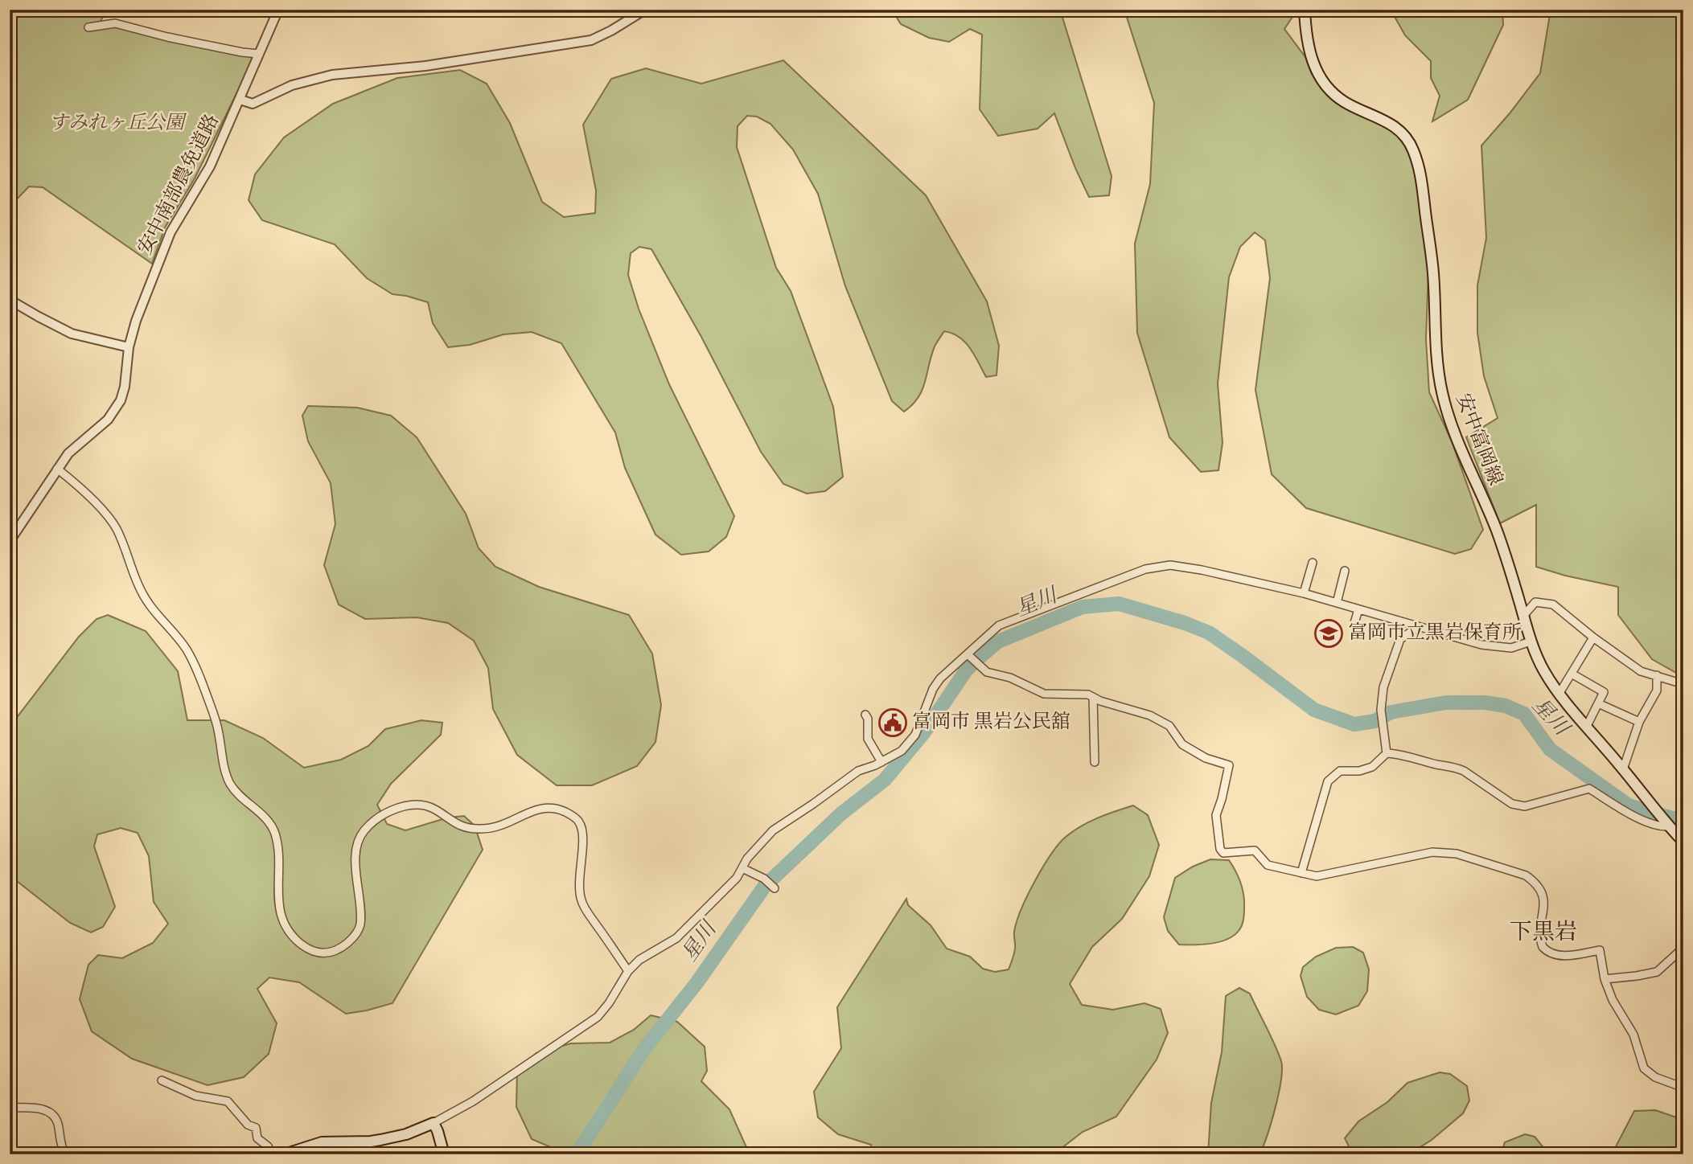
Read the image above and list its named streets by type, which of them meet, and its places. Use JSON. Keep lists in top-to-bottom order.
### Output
{
  "streets": {
    "main road": ["安中富岡線"],
    "street": ["安中南部農免道路"]
  },
  "districts": ["下黒岩"],
  "water": ["星川"],
  "parks": ["すみれヶ丘公園"],
  "places": {
    "school or university": ["富岡市立黒岩保育所"],
    "public building": ["富岡市 黒岩公民舘"]
  }
}
